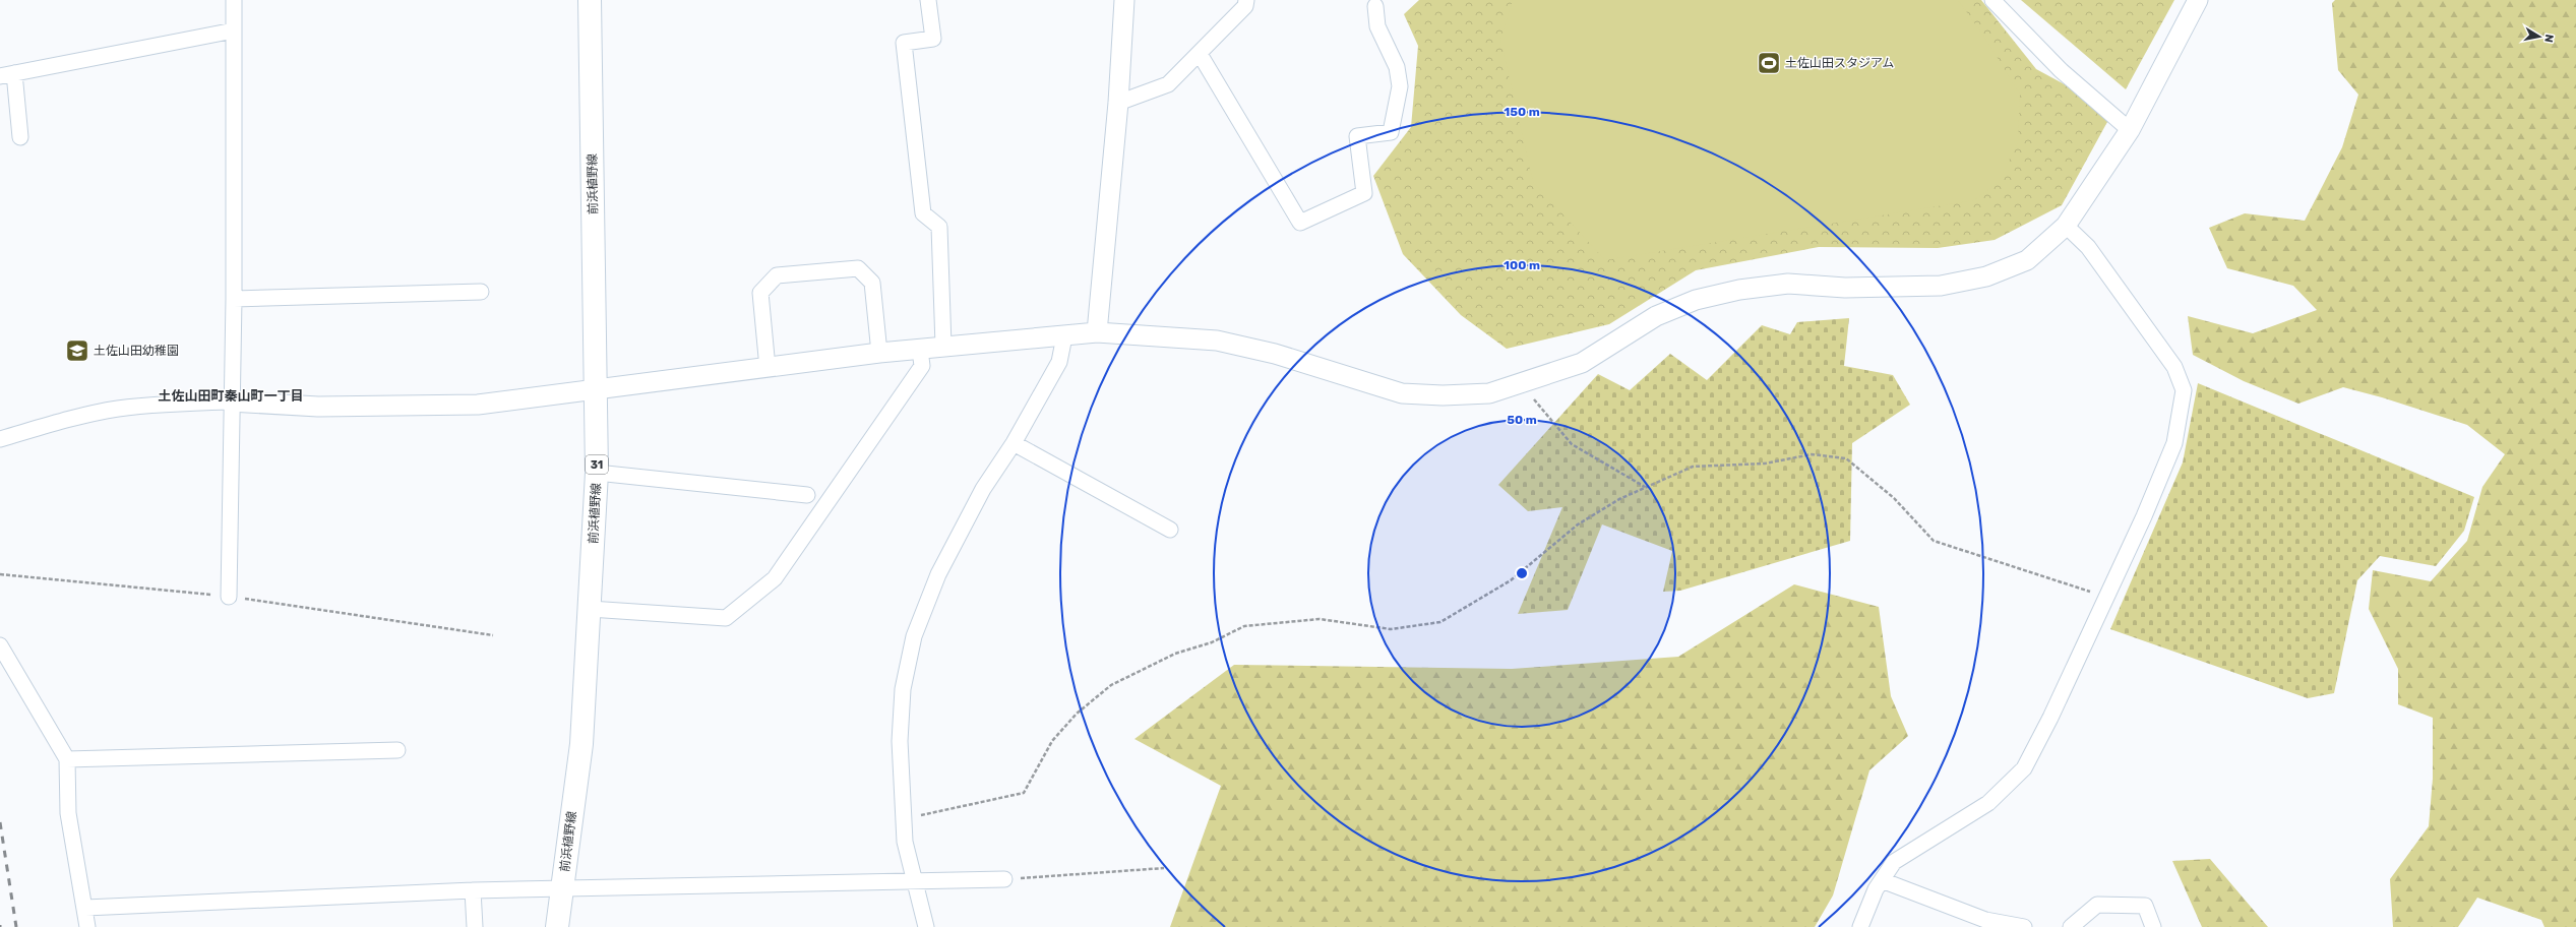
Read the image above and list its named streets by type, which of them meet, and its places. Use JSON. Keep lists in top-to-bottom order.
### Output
{
  "streets": {
    "main road": ["前浜植野線", "31"]
  },
  "districts": ["土佐山田町秦山町一丁目"],
  "places": {
    "sports": ["土佐山田スタジアム"],
    "school or university": ["土佐山田幼稚園"]
  },
  "north": "right",
  "rings": ["150 m", "100 m", "50 m"]
}
